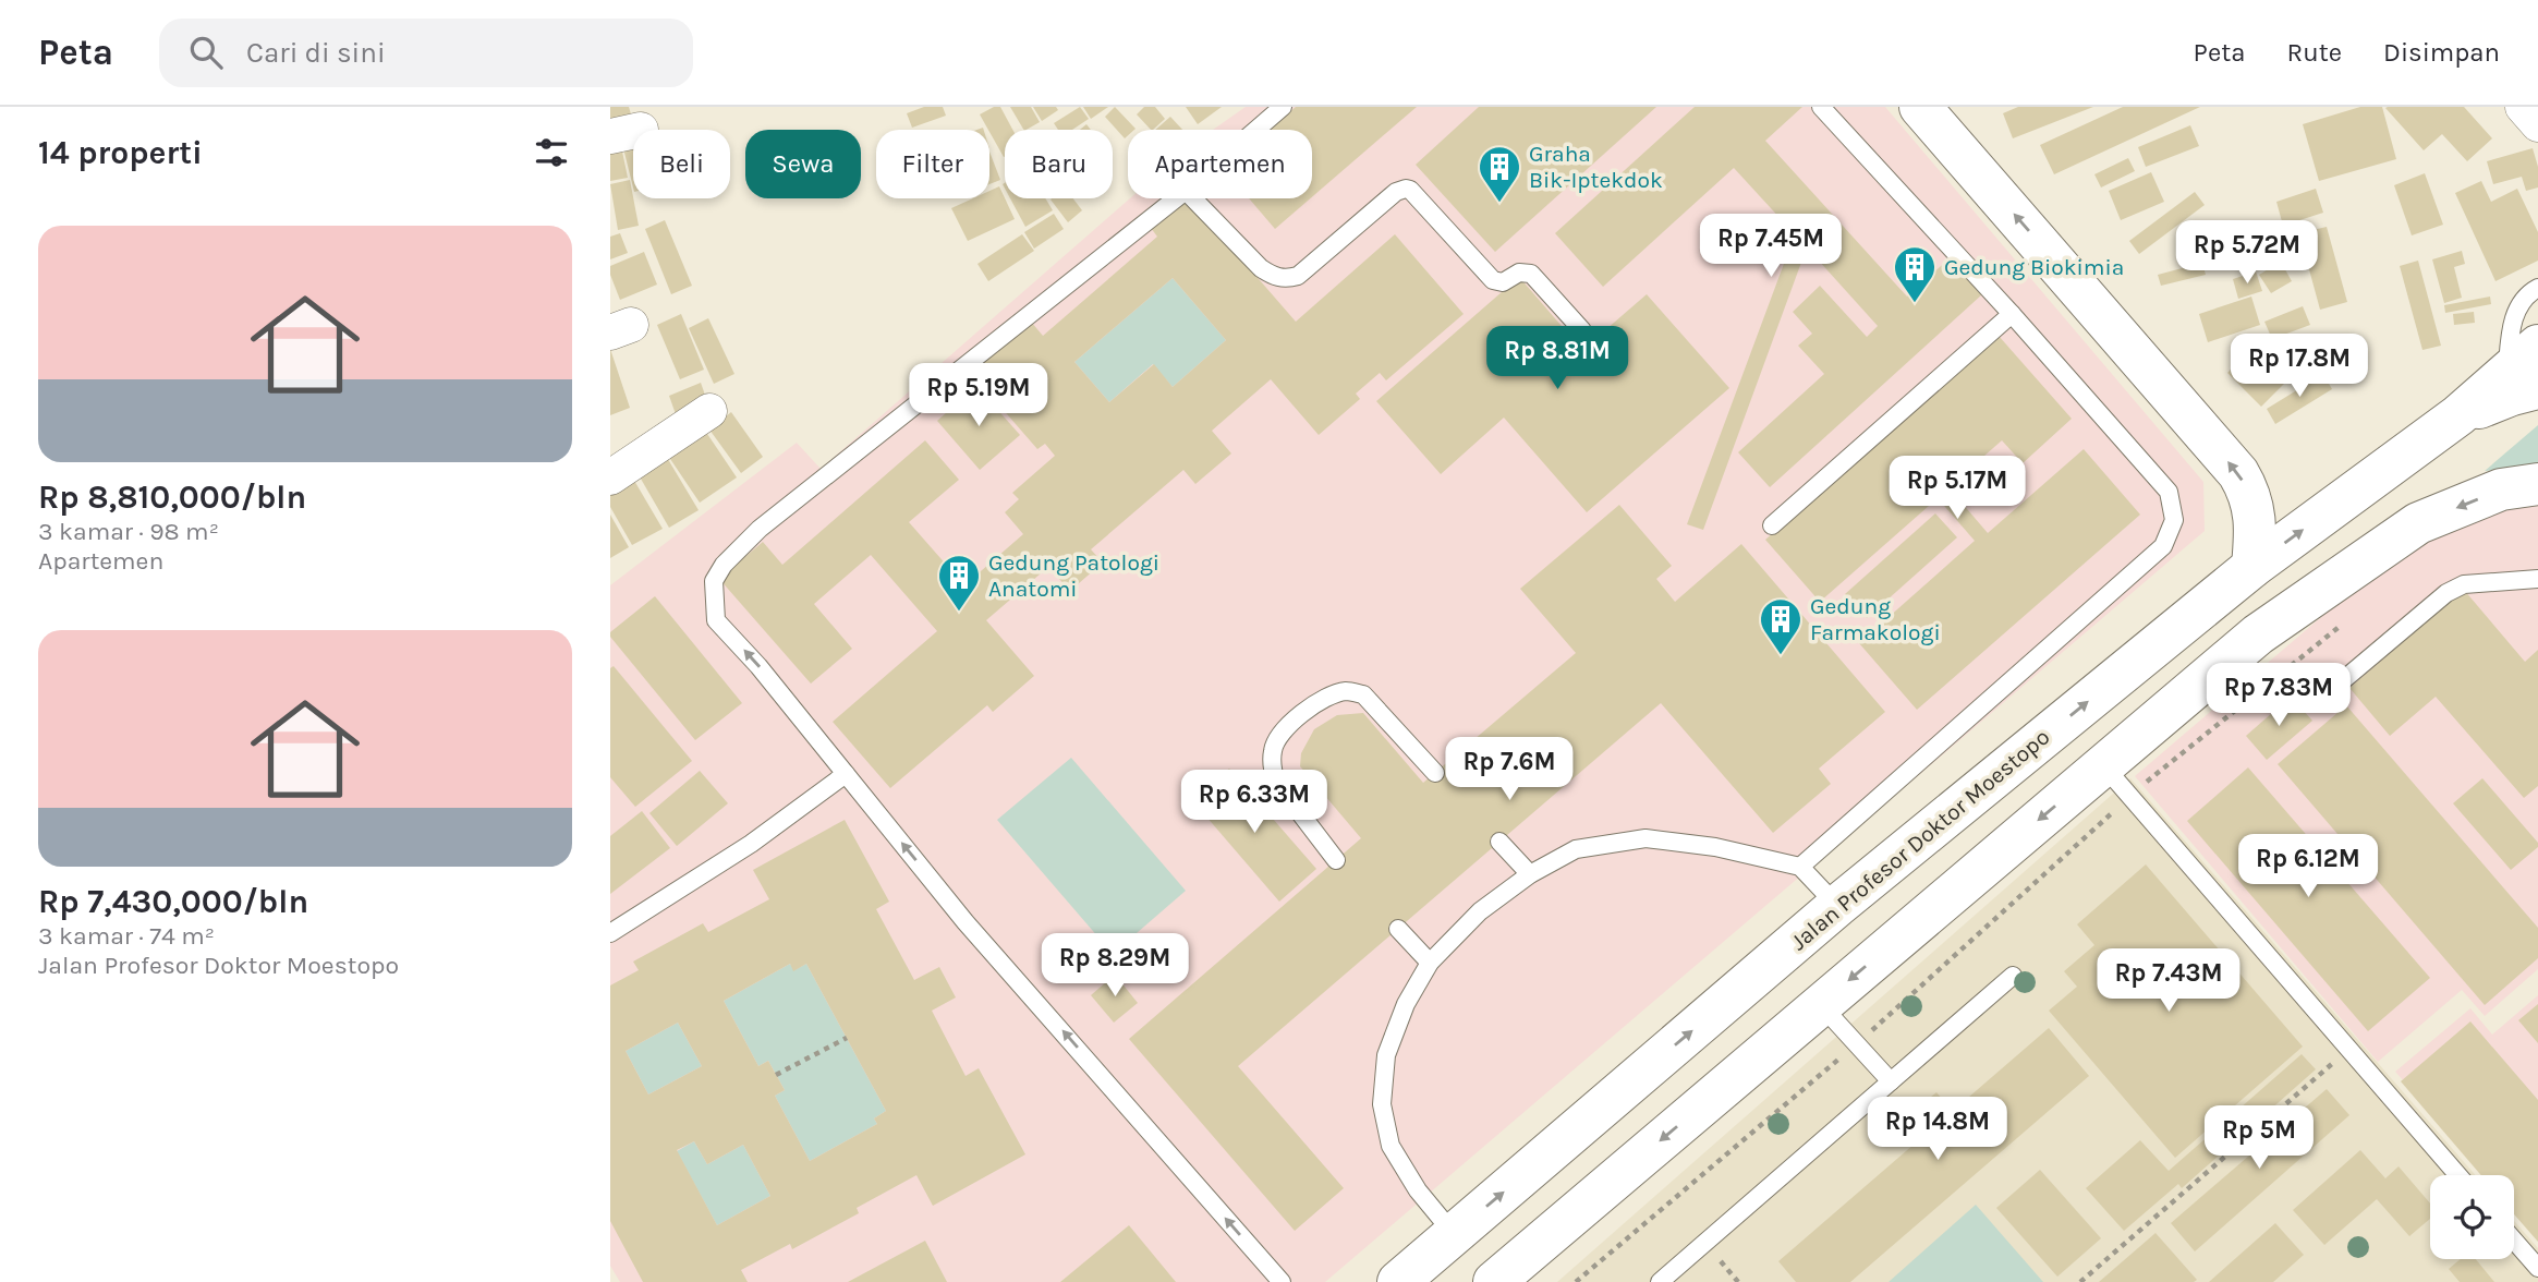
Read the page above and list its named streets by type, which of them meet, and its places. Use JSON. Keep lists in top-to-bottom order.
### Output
{
  "streets": {
    "main road": ["Jalan Profesor Doktor Moestopo"]
  },
  "places": {
    "building": [
      "Graha Bik-Iptekdok",
      "Gedung Biokimia",
      "Gedung Patologi Anatomi",
      "Gedung Farmakologi"
    ]
  },
  "page": {
    "header": "Peta",
    "search": "Cari di sini",
    "nav": ["Peta", "Rute", "Disimpan"],
    "heading": "14 properti",
    "chip": [
      "Beli",
      "Sewa",
      "Filter",
      "Baru",
      "Apartemen"
    ],
    "list": [
      {
        "name": "Rp 8,810,000/bln",
        "note": "3 kamar · 98 m² · Apartemen"
      },
      {
        "name": "Rp 7,430,000/bln",
        "note": "3 kamar · 74 m² · Jalan Profesor Doktor Moestopo"
      }
    ],
    "price": [
      "Rp 7.45M",
      "Rp 5.72M",
      "Rp 8.81M",
      "Rp 17.8M",
      "Rp 5.19M",
      "Rp 5.17M",
      "Rp 7.83M",
      "Rp 7.6M",
      "Rp 6.33M",
      "Rp 6.12M",
      "Rp 8.29M",
      "Rp 7.43M",
      "Rp 14.8M",
      "Rp 5M"
    ]
  }
}
